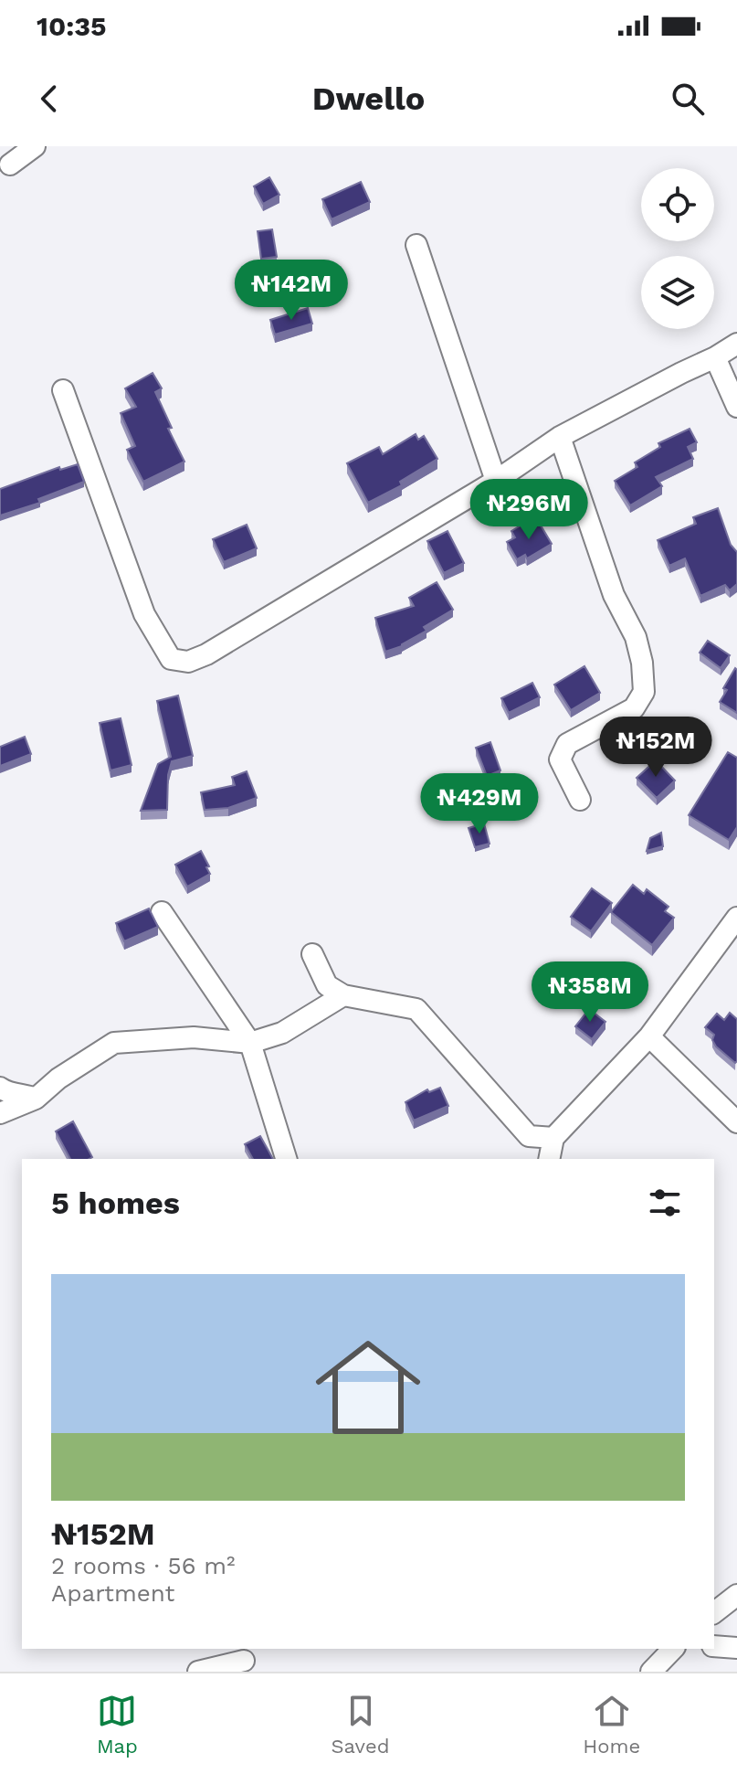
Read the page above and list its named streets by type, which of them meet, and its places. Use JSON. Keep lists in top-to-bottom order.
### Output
{
  "page": {
    "status": "10:35",
    "header": "Dwello",
    "price": [
      "₦142M",
      "₦296M",
      "₦152M",
      "₦429M",
      "₦358M"
    ],
    "heading": "5 homes",
    "list": [
      {
        "name": "₦152M",
        "note": "2 rooms · 56 m² · Apartment"
      }
    ],
    "tabs": ["Map", "Saved", "Home"]
  }
}
